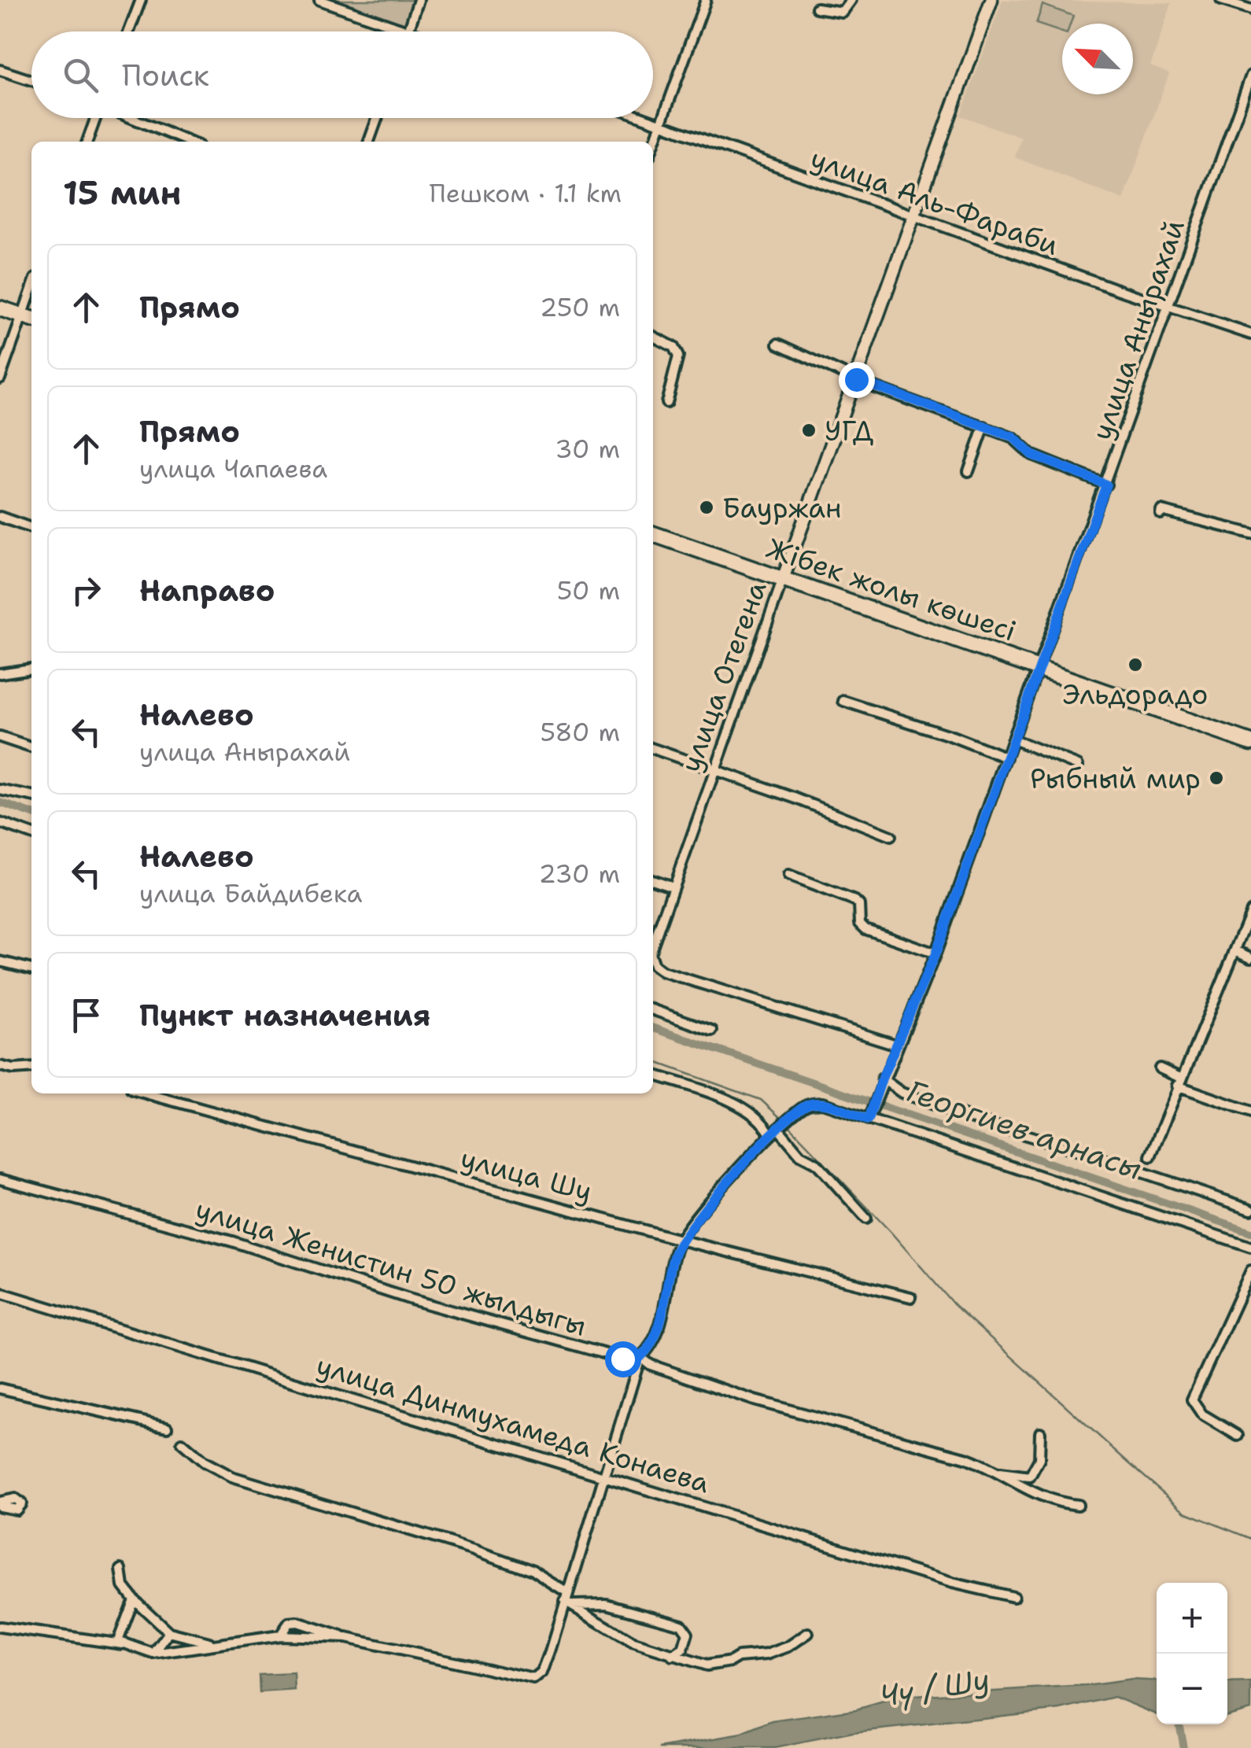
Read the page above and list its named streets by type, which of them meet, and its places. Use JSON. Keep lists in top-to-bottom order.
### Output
{
  "streets": {
    "highway": ["Жібек жолы көшесі"],
    "main road": ["улица Отегена"],
    "street": [
      "улица Аль-Фараби",
      "улица Анырахай",
      "улица Шу",
      "улица Женистин 50 жылдыгы",
      "улица Динмухамеда Конаева"
    ]
  },
  "crossings": [
    ["улица Аль-Фараби", "улица Анырахай"],
    ["улица Аль-Фараби", "улица Отегена"],
    ["улица Анырахай", "Жібек жолы көшесі"],
    ["Жібек жолы көшесі", "улица Отегена"]
  ],
  "water": ["Георгиев арнасы", "Чү / Шу"],
  "places": [
    "УГД",
    "Бауржан",
    "Эльдорадо",
    "Рыбный мир"
  ],
  "north": "top left",
  "page": {
    "search": "Поиск",
    "heading": ["15 мин", "Пешком · 1.1 km"],
    "list": [
      ["Прямо", "250 m"],
      ["Прямо", "улица Чапаева", "30 m"],
      ["Направо", "50 m"],
      ["Налево", "улица Анырахай", "580 m"],
      ["Налево", "улица Байдибека", "230 m"],
      "Пункт назначения"
    ],
    "map_buttons": ["+", "−"]
  }
}
